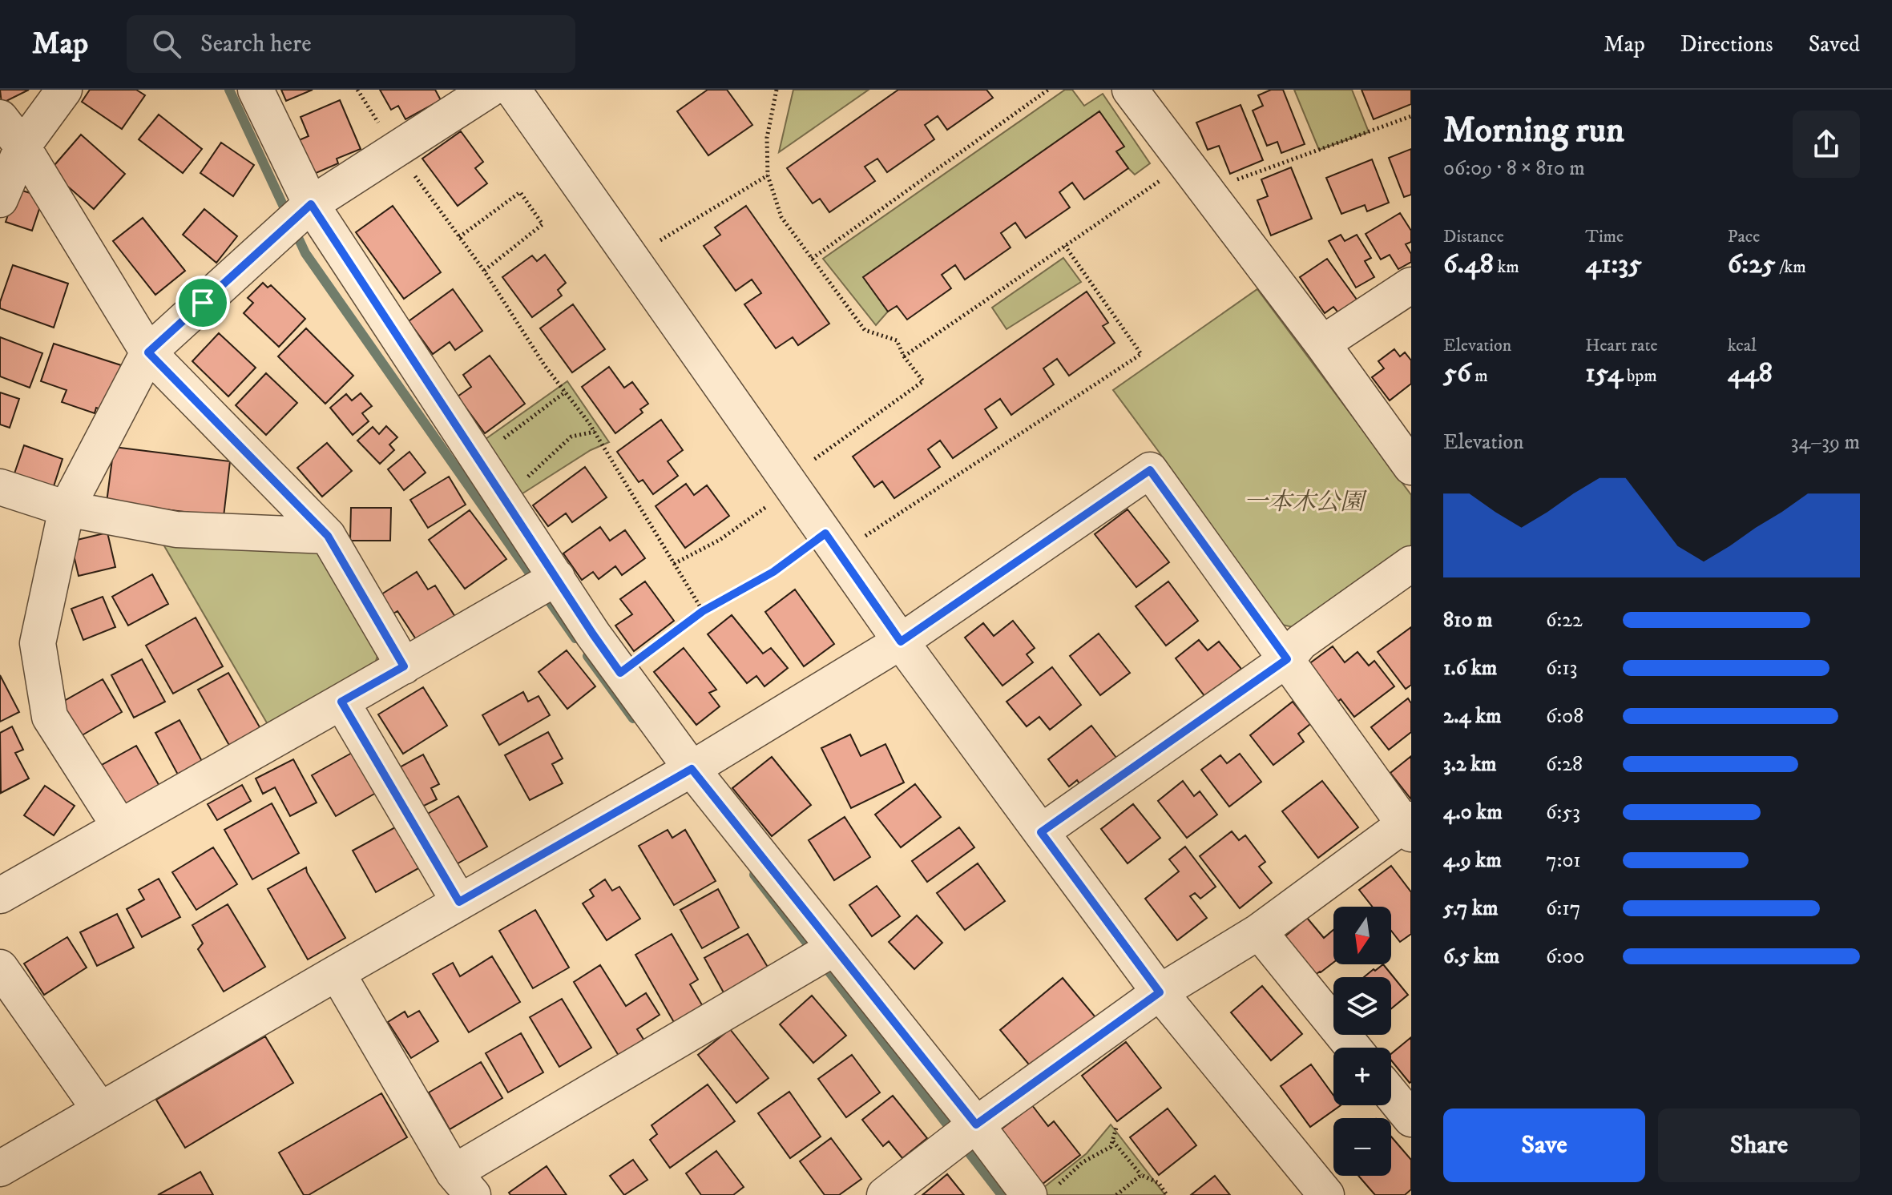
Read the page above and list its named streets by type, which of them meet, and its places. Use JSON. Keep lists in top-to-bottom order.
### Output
{
  "parks": ["一本木公園"],
  "north": "bottom",
  "page": {
    "header": "Map",
    "search": "Search here",
    "nav": ["Map", "Directions", "Saved"],
    "heading": ["Morning run", "06:09 · 8 × 810 m"],
    "stats": [
      ["Distance", "6.48 km"],
      ["Time", "41:35"],
      ["Pace", "6:25 /km"],
      ["Elevation", "56 m"],
      ["Heart rate", "154 bpm"],
      ["kcal", "448"]
    ],
    "chart": ["Elevation", "34–39 m"],
    "list": [
      {
        "name": "810 m",
        "note": "6:22"
      },
      {
        "name": "1.6 km",
        "note": "6:13"
      },
      {
        "name": "2.4 km",
        "note": "6:08"
      },
      {
        "name": "3.2 km",
        "note": "6:28"
      },
      {
        "name": "4.0 km",
        "note": "6:53"
      },
      {
        "name": "4.9 km",
        "note": "7:01"
      },
      {
        "name": "5.7 km",
        "note": "6:17"
      },
      {
        "name": "6.5 km",
        "note": "6:00"
      }
    ],
    "map_buttons": ["+", "−"],
    "buttons": ["Save", "Share"]
  }
}
